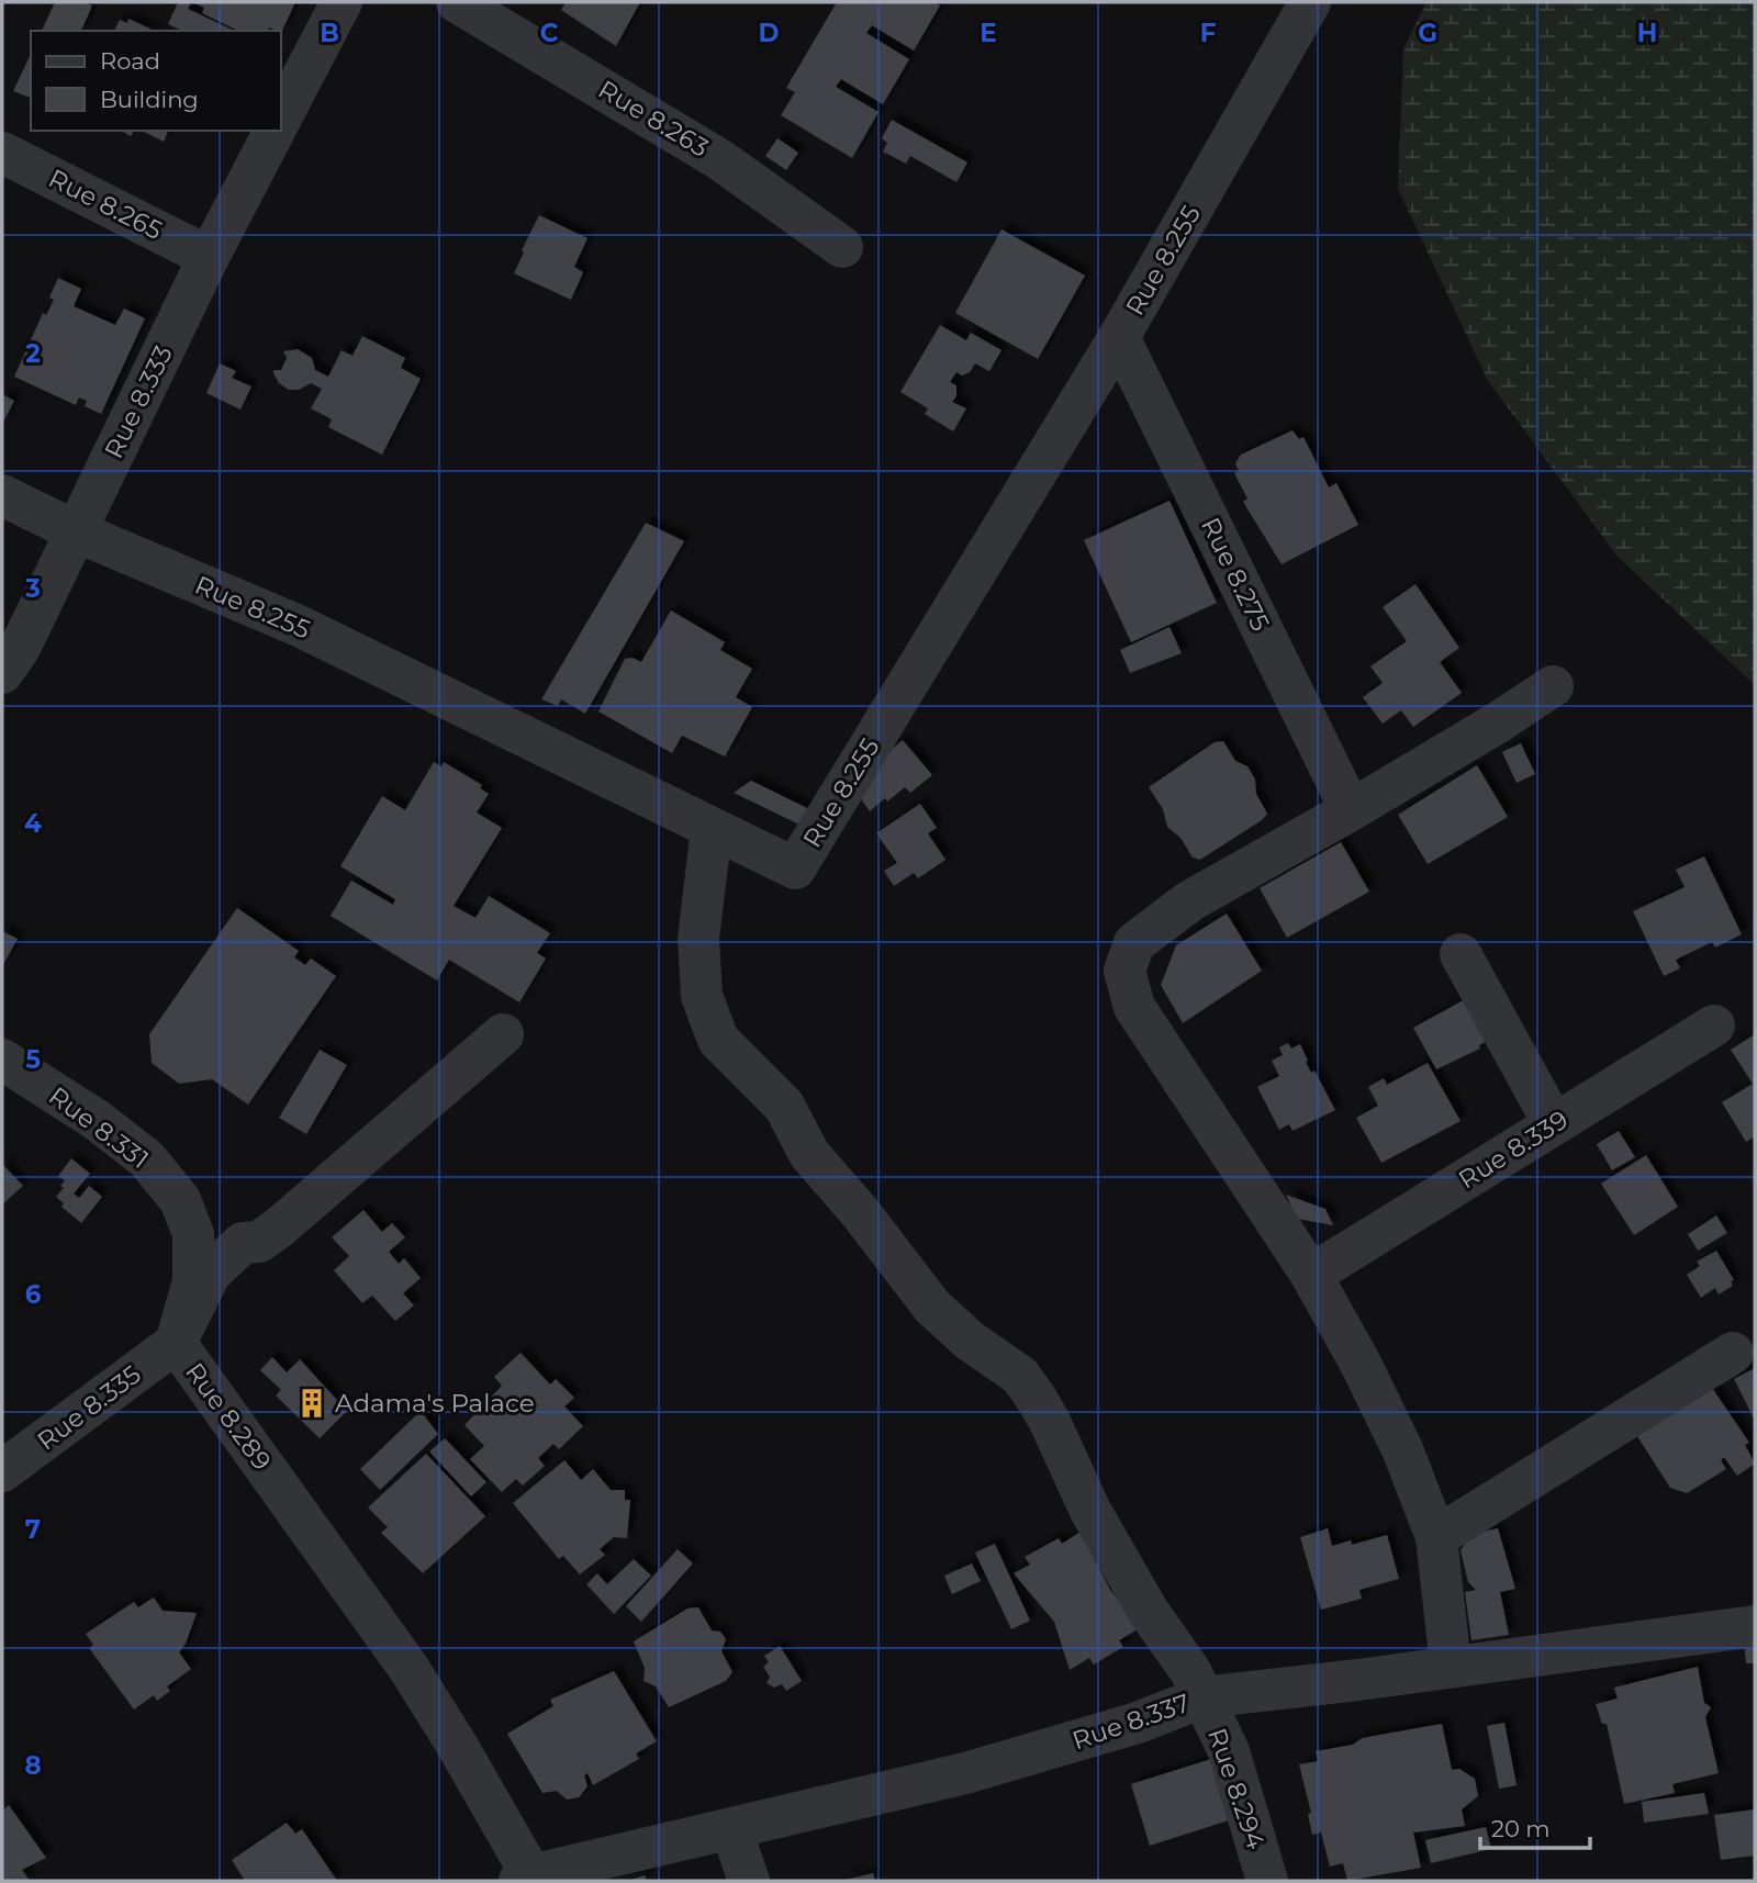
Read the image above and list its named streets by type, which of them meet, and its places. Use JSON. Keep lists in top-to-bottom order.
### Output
{
  "streets": {
    "street": [
      "Rue 8.263",
      "Rue 8.265",
      "Rue 8.255",
      "Rue 8.333",
      "Rue 8.275",
      "Rue 8.331",
      "Rue 8.339",
      "Rue 8.335",
      "Rue 8.289",
      "Rue 8.337",
      "Rue 8.294"
    ]
  },
  "crossings": [
    ["Rue 8.265", "Rue 8.333"],
    ["Rue 8.255", "Rue 8.333"],
    ["Rue 8.255", "Rue 8.275"],
    ["Rue 8.255", "Rue 8.294"],
    ["Rue 8.331", "Rue 8.335"],
    ["Rue 8.331", "Rue 8.289"],
    ["Rue 8.335", "Rue 8.289"],
    ["Rue 8.289", "Rue 8.337"],
    ["Rue 8.337", "Rue 8.294"]
  ],
  "places": {
    "building": ["Adama's Palace"]
  },
  "legend": ["Road", "Building"],
  "scale_bar": "20 m",
  "grid": {
    "columns": [
      "B",
      "C",
      "D",
      "E",
      "F",
      "G",
      "H"
    ],
    "rows": [
      "2",
      "3",
      "4",
      "5",
      "6",
      "7",
      "8"
    ]
  }
}
